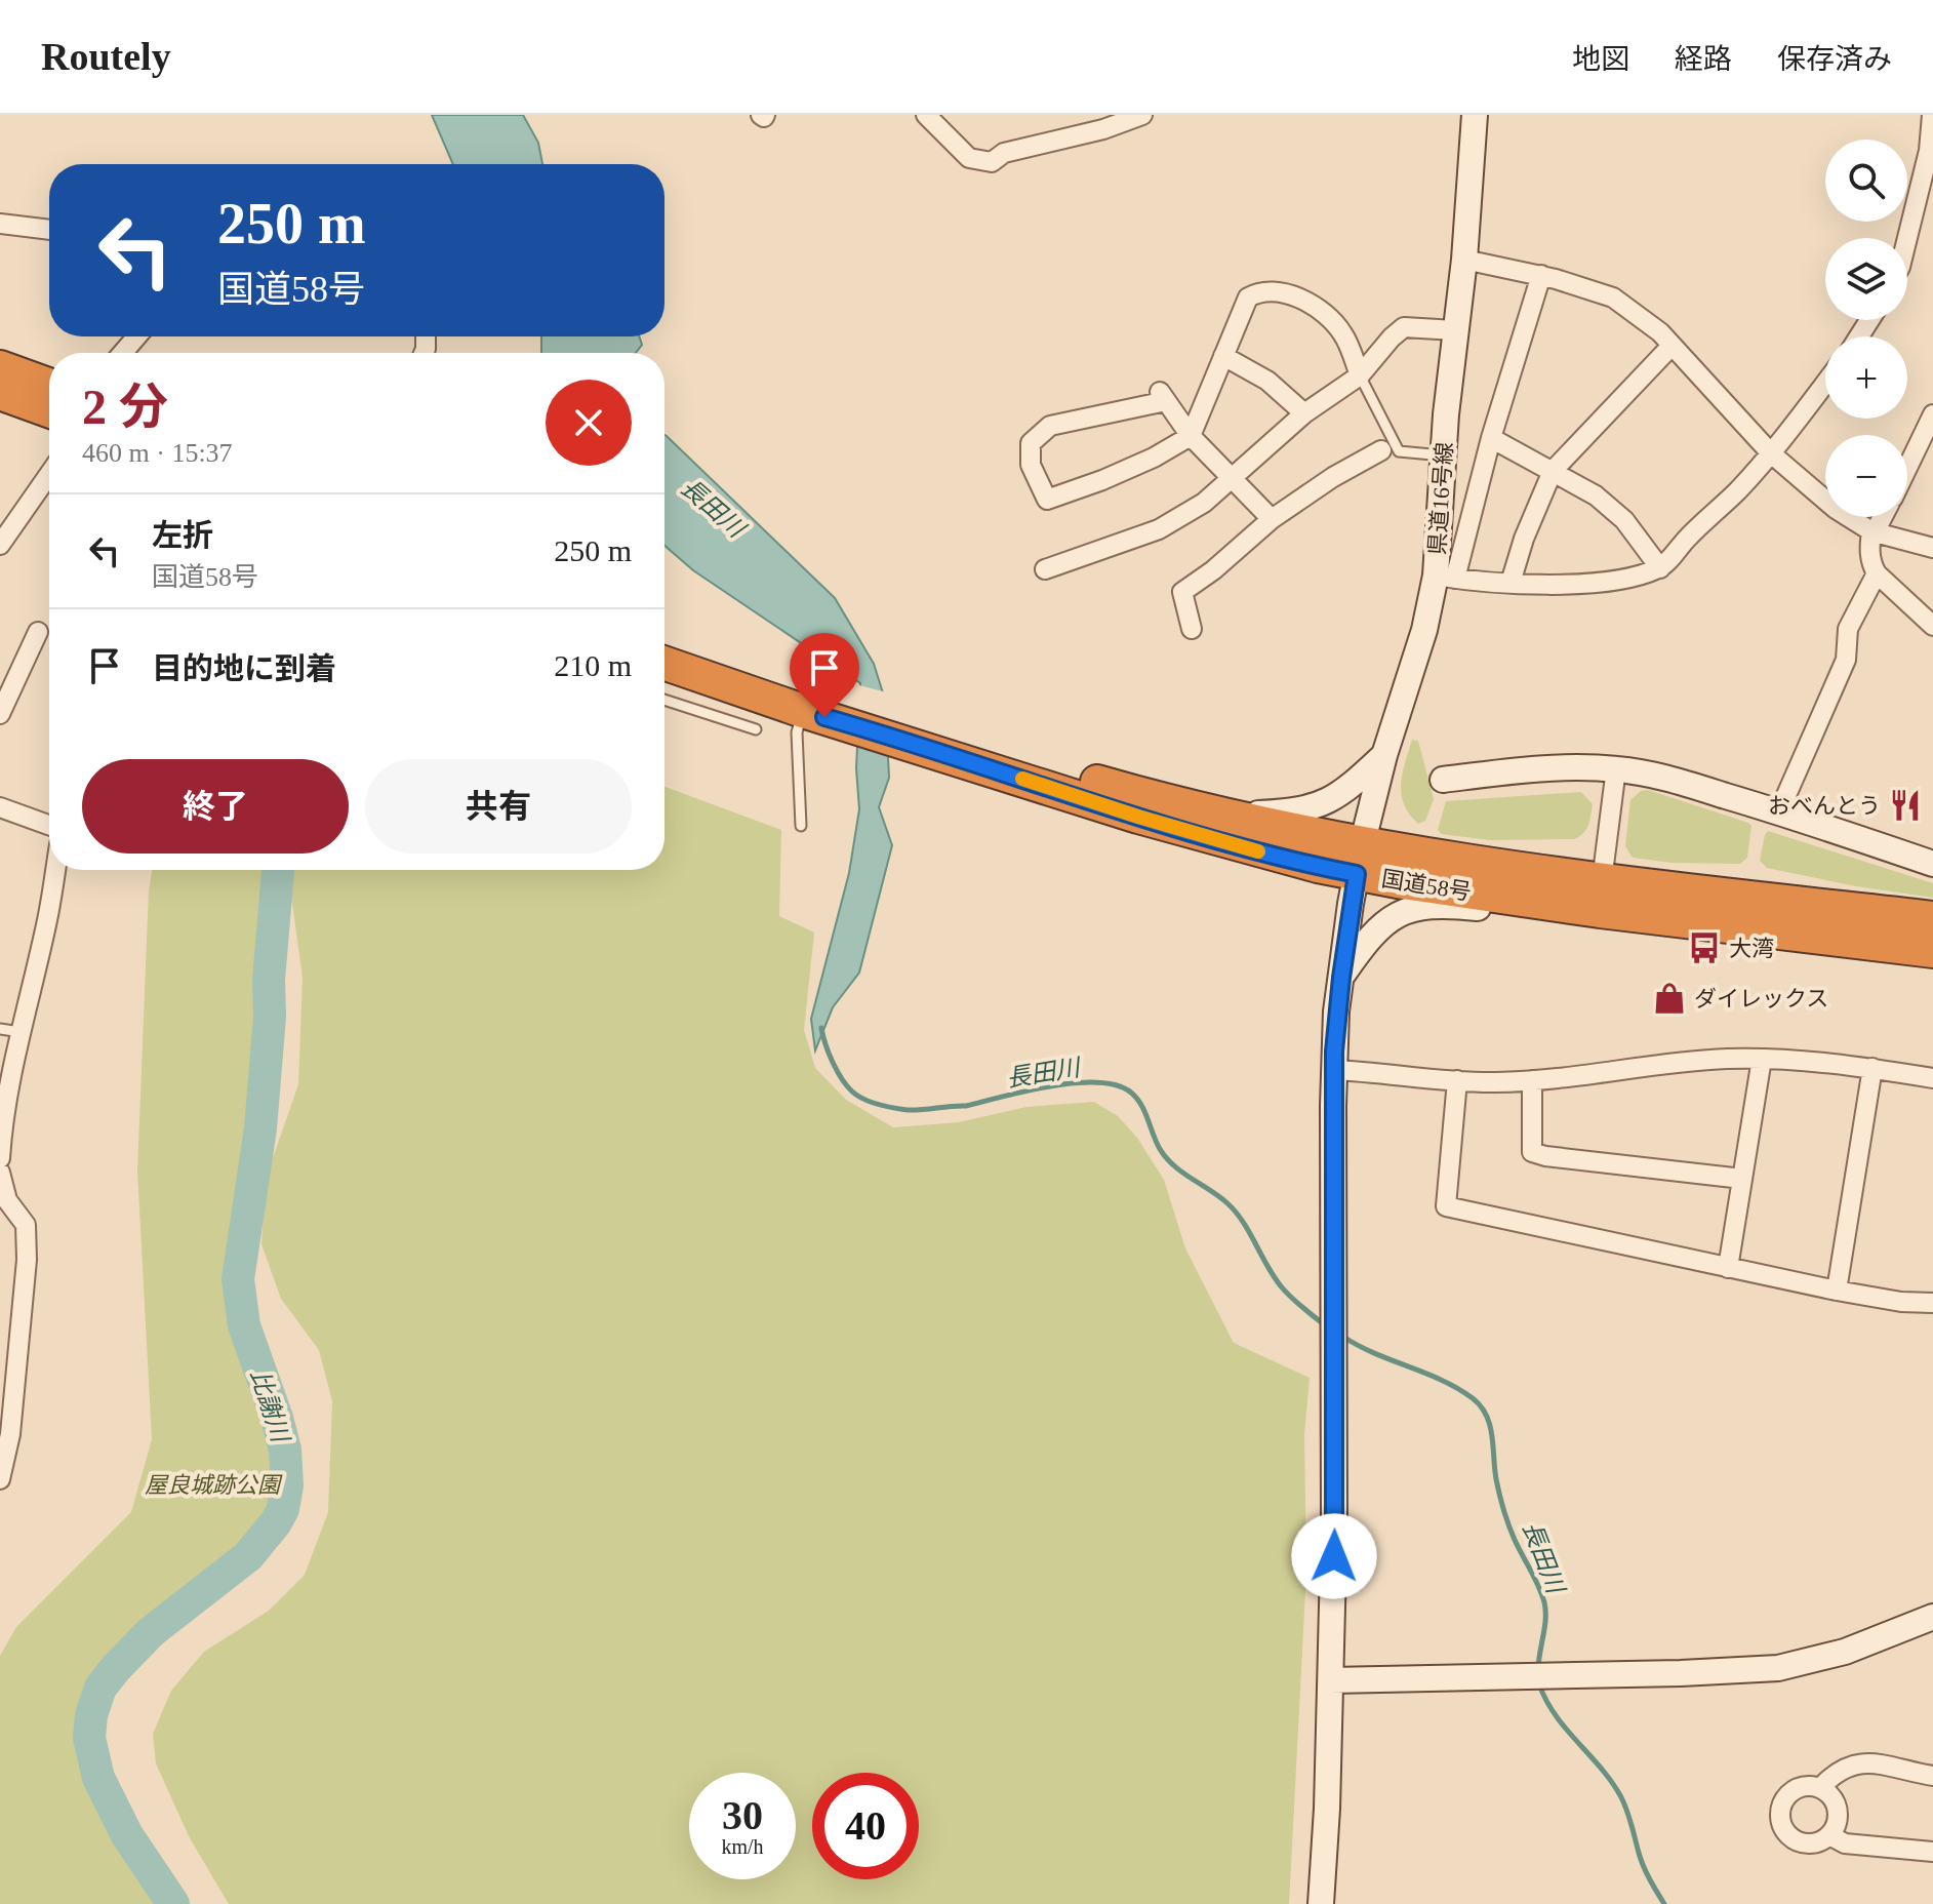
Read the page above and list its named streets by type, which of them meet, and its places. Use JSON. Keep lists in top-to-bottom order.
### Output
{
  "streets": {
    "highway": ["国道58号"],
    "street": ["県道16号線"]
  },
  "crossings": [
    ["県道16号線", "国道58号"]
  ],
  "water": ["長田川", "比謝川"],
  "parks": ["屋良城跡公園"],
  "places": {
    "restaurant": ["おべんとう"],
    "bus stop": ["大湾"],
    "shop": ["ダイレックス"]
  },
  "page": {
    "header": "Routely",
    "nav": ["地図", "経路", "保存済み"],
    "map_buttons": ["+", "−"],
    "turn": ["250 m", "国道58号"],
    "heading": ["2 分", "460 m · 15:37"],
    "list": [
      {
        "name": "左折",
        "note": "国道58号",
        "value": "250 m"
      },
      {
        "name": "目的地に到着",
        "value": "210 m"
      }
    ],
    "buttons": ["終了", "共有"],
    "speed": "30 km/h",
    "limit": "40"
  }
}
